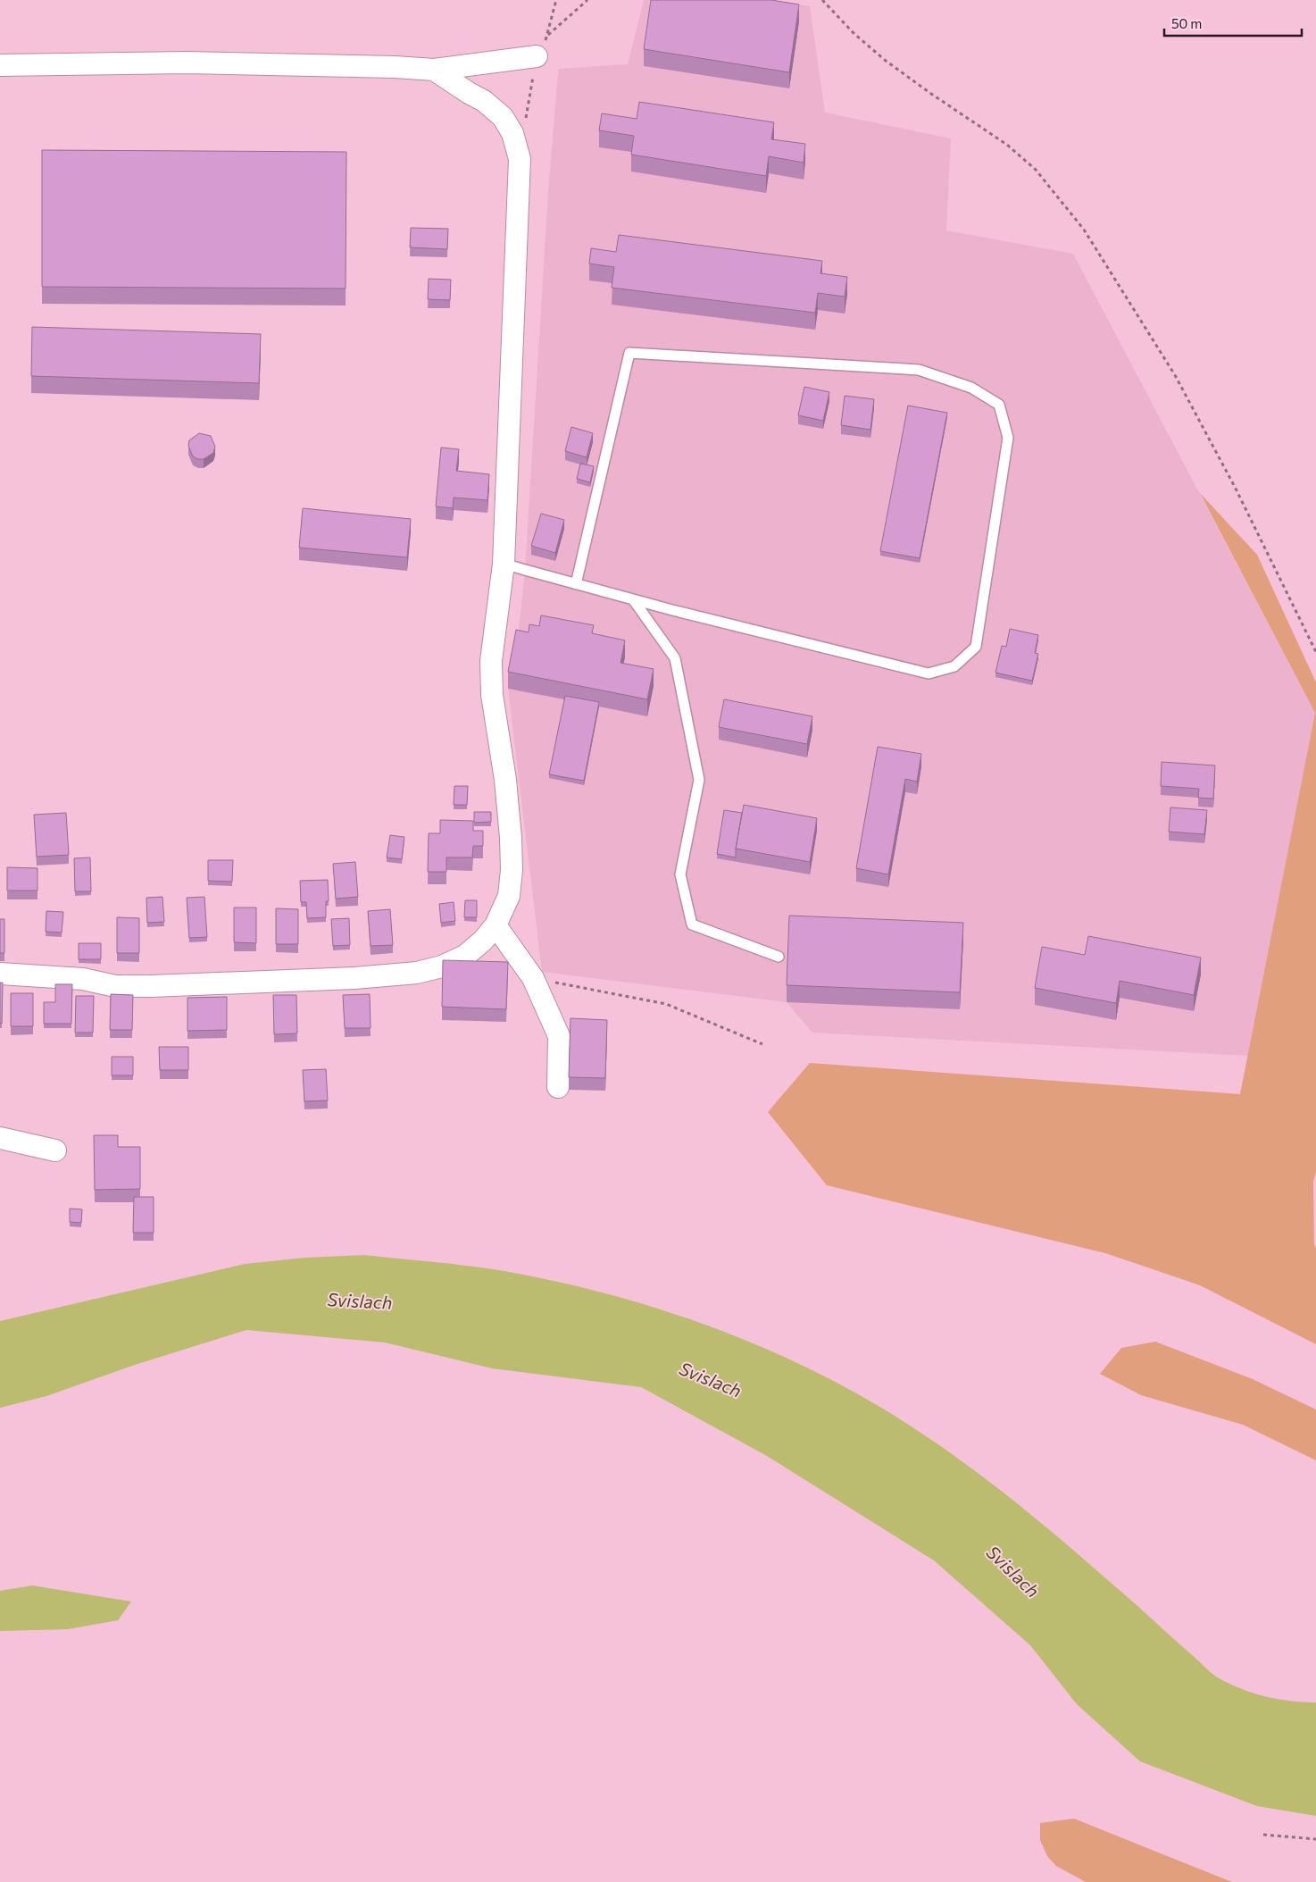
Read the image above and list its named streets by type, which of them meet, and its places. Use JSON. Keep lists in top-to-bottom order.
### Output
{
  "water": ["Svislach"],
  "scale_bar": "50 m"
}
